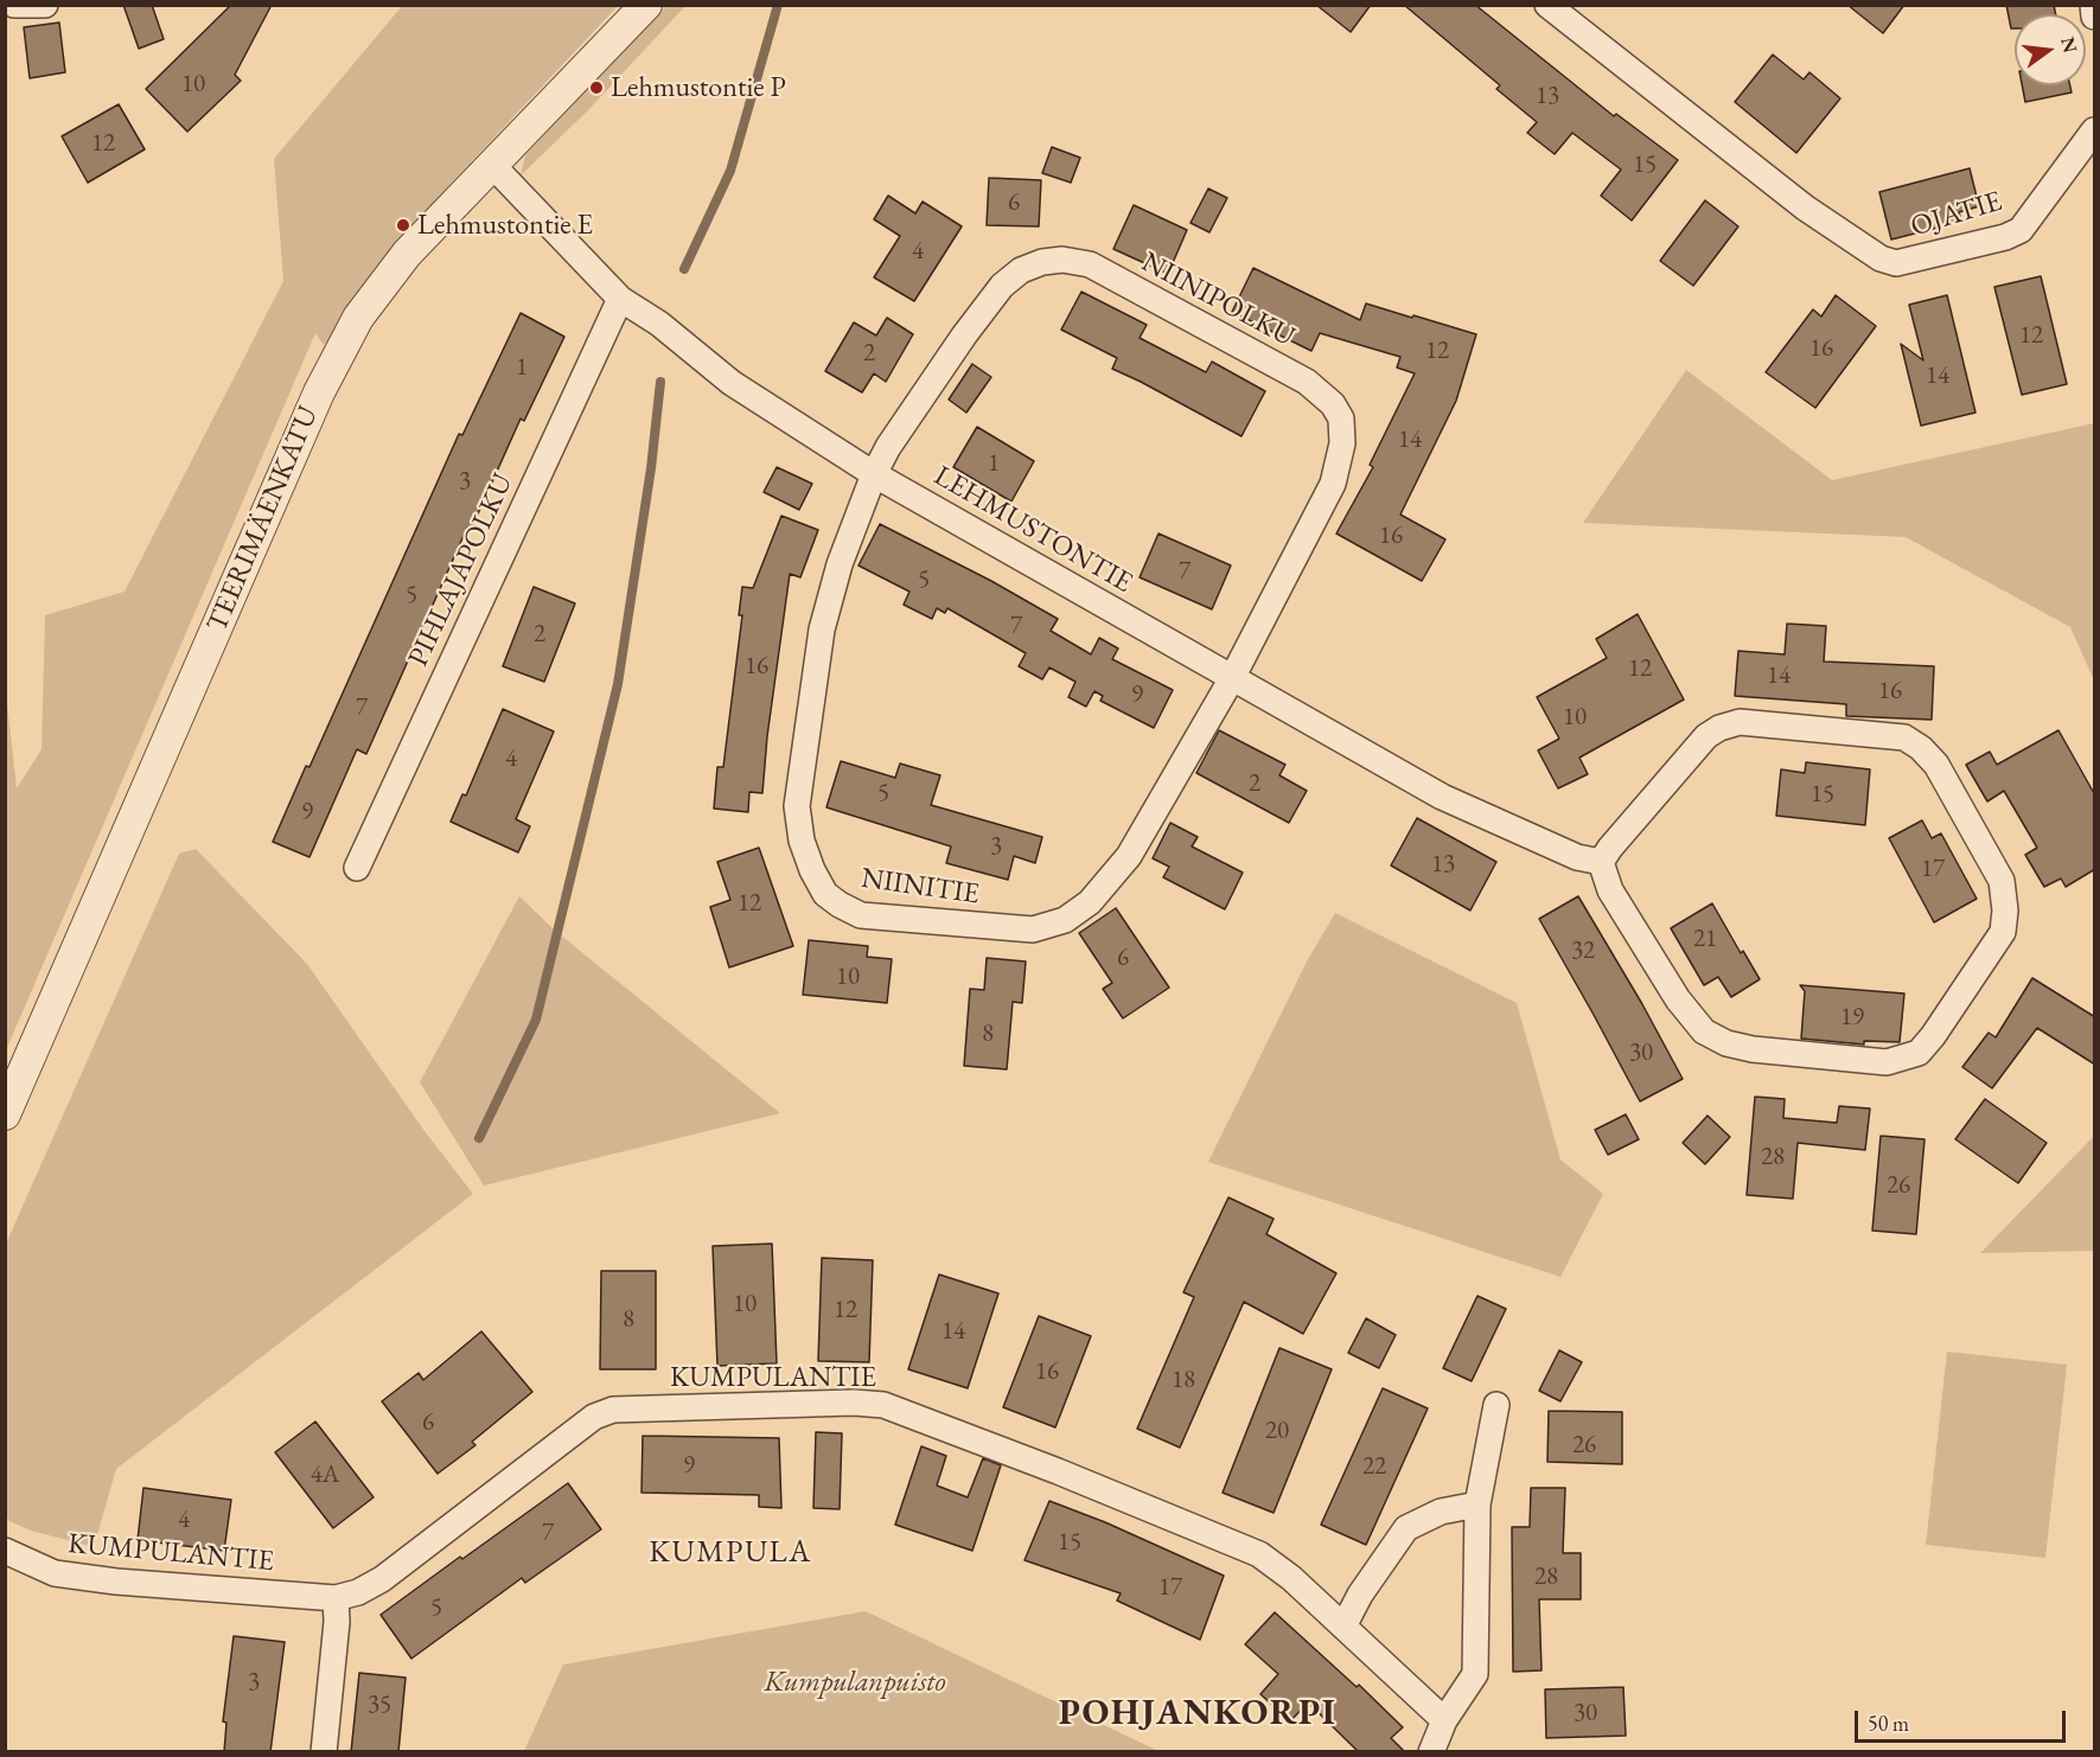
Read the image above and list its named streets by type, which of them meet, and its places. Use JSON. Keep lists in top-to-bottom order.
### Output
{
  "streets": {
    "street": [
      "OJATIE",
      "NIINIPOLKU",
      "TEERIMÄENKATU",
      "LEHMUSTONTIE",
      "PIHLAJAPOLKU",
      "NIINITIE",
      "KUMPULANTIE"
    ]
  },
  "crossings": [
    ["NIINIPOLKU", "LEHMUSTONTIE"],
    ["NIINIPOLKU", "NIINITIE"],
    ["TEERIMÄENKATU", "LEHMUSTONTIE"],
    ["LEHMUSTONTIE", "PIHLAJAPOLKU"],
    ["LEHMUSTONTIE", "NIINITIE"]
  ],
  "districts": ["KUMPULA", "POHJANKORPI"],
  "parks": ["Kumpulanpuisto"],
  "places": ["Lehmustontie P", "Lehmustontie E"],
  "house_numbers": [
    "10",
    "13",
    "12",
    "15",
    "6",
    "4",
    "12",
    "16",
    "12",
    "2",
    "1",
    "14",
    "14",
    "1",
    "3",
    "16",
    "7",
    "5",
    "5",
    "7",
    "2",
    "16",
    "12",
    "14",
    "16",
    "9",
    "7",
    "10",
    "4",
    "2",
    "5",
    "15",
    "9",
    "3",
    "13",
    "17",
    "12",
    "21",
    "32",
    "6",
    "10",
    "19",
    "8",
    "30",
    "28",
    "26",
    "10",
    "12",
    "8",
    "14",
    "16",
    "18",
    "6",
    "20",
    "26",
    "9",
    "22",
    "4A",
    "4",
    "7",
    "15",
    "28",
    "17",
    "5",
    "3",
    "35",
    "30"
  ],
  "scale_bar": "50 m",
  "north": "right"
}
